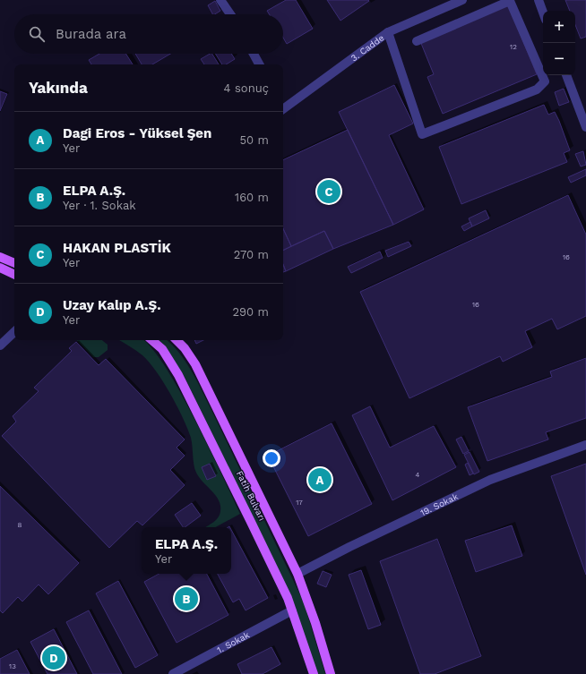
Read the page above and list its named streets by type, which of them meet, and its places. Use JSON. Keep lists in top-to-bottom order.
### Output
{
  "streets": {
    "main road": ["Fatih Bulvarı"],
    "street": ["3. Cadde", "19. Sokak", "1. Sokak"]
  },
  "crossings": [
    ["Fatih Bulvarı", "1. Sokak"]
  ],
  "house_numbers": [
    "12",
    "16",
    "16",
    "4",
    "17",
    "8",
    "13"
  ],
  "page": {
    "map_buttons": ["+", "−"],
    "search": "Burada ara",
    "heading": ["Yakında", "4 sonuç"],
    "list": [
      {
        "mark": "A",
        "name": "Dagi Eros - Yüksel Şen",
        "note": "Yer",
        "value": "50 m"
      },
      {
        "mark": "B",
        "name": "ELPA A.Ş.",
        "note": "Yer · 1. Sokak",
        "value": "160 m"
      },
      {
        "mark": "C",
        "name": "HAKAN PLASTİK",
        "note": "Yer",
        "value": "270 m"
      },
      {
        "mark": "D",
        "name": "Uzay Kalıp A.Ş.",
        "note": "Yer",
        "value": "290 m"
      }
    ],
    "pins": [
      "C",
      "A",
      "B",
      "D"
    ],
    "popup": ["ELPA A.Ş.", "Yer"]
  }
}
